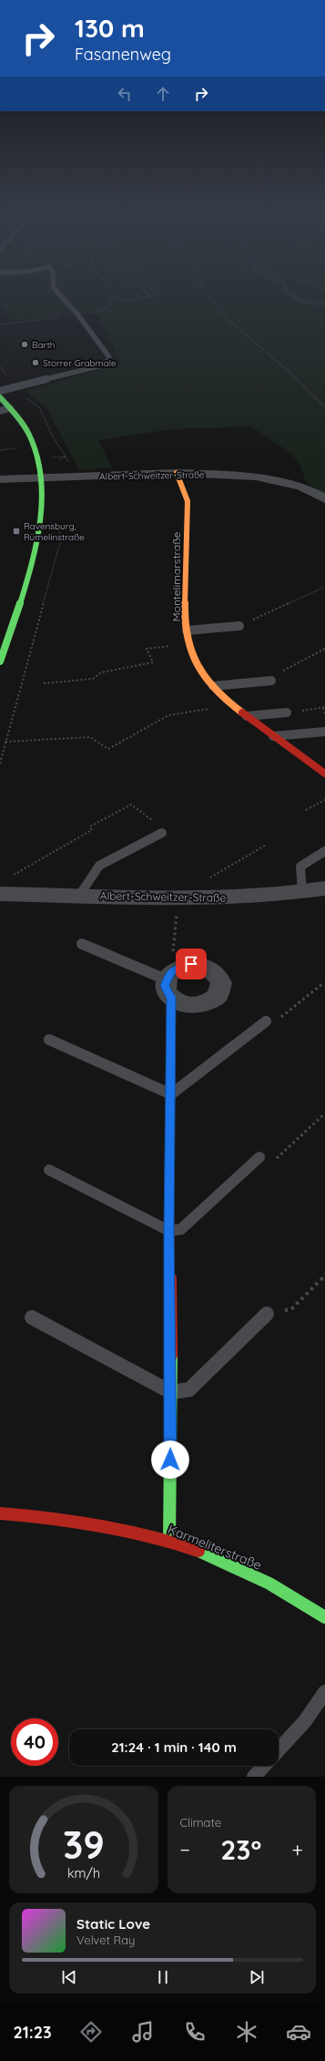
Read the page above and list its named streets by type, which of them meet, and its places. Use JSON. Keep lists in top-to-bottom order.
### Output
{
  "streets": {
    "street": ["Albert-Schweitzer-Straße", "Montelimarstraße", "Karmeliterstraße"]
  },
  "crossings": [
    ["Albert-Schweitzer-Straße", "Montelimarstraße"]
  ],
  "places": {
    "other": ["Barth", "Storrer Grabmale"],
    "transit": ["Ravensburg, Rümelinstraße"]
  },
  "page": {
    "turn": ["130 m", "Fasanenweg"],
    "limit": "40",
    "trip": "21:24 · 1 min · 140 m",
    "tile": "Climate",
    "heat": ["−", "23°", "+"],
    "song": ["Static Love", "Velvet Ray"],
    "tabs": "21:23",
    "gauge": ["39", "km/h"]
  }
}
